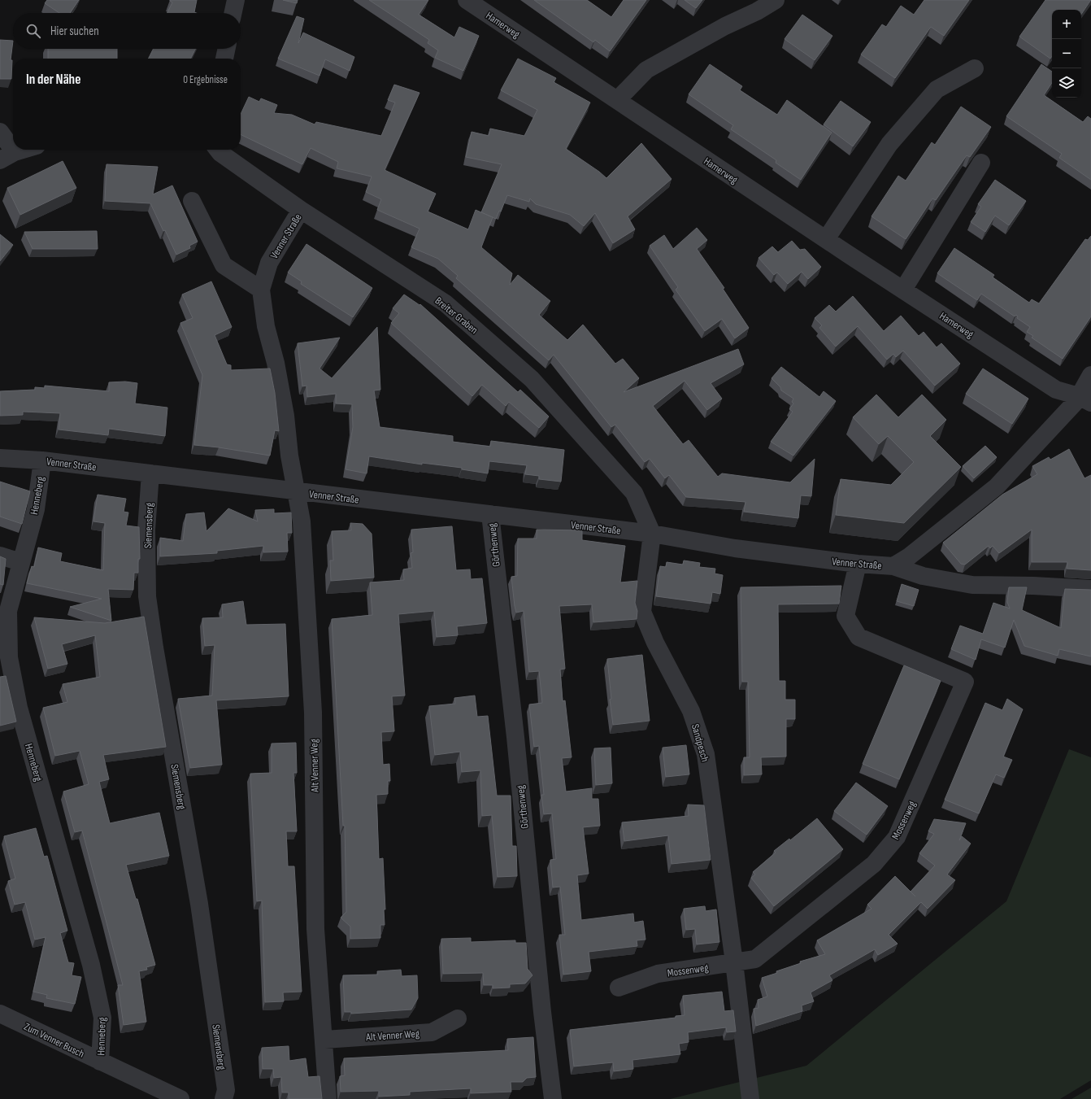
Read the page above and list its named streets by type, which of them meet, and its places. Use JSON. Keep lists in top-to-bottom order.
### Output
{
  "streets": {
    "street": [
      "Hamerweg",
      "Venner Straße",
      "Breiter Graben",
      "Henneberg",
      "Siemensberg",
      "Görthenweg",
      "Sandpesch",
      "Alt Venner Weg",
      "Mossenweg",
      "Zum Venner Busch"
    ]
  },
  "crossings": [
    ["Hamerweg", "Venner Straße"],
    ["Venner Straße", "Breiter Graben"],
    ["Venner Straße", "Henneberg"],
    ["Venner Straße", "Siemensberg"],
    ["Venner Straße", "Görthenweg"],
    ["Venner Straße", "Sandpesch"],
    ["Venner Straße", "Alt Venner Weg"],
    ["Venner Straße", "Mossenweg"],
    ["Breiter Graben", "Sandpesch"],
    ["Henneberg", "Zum Venner Busch"],
    ["Sandpesch", "Mossenweg"]
  ],
  "page": {
    "map_buttons": ["+", "−"],
    "search": "Hier suchen",
    "heading": ["In der Nähe", "0 Ergebnisse"]
  }
}
